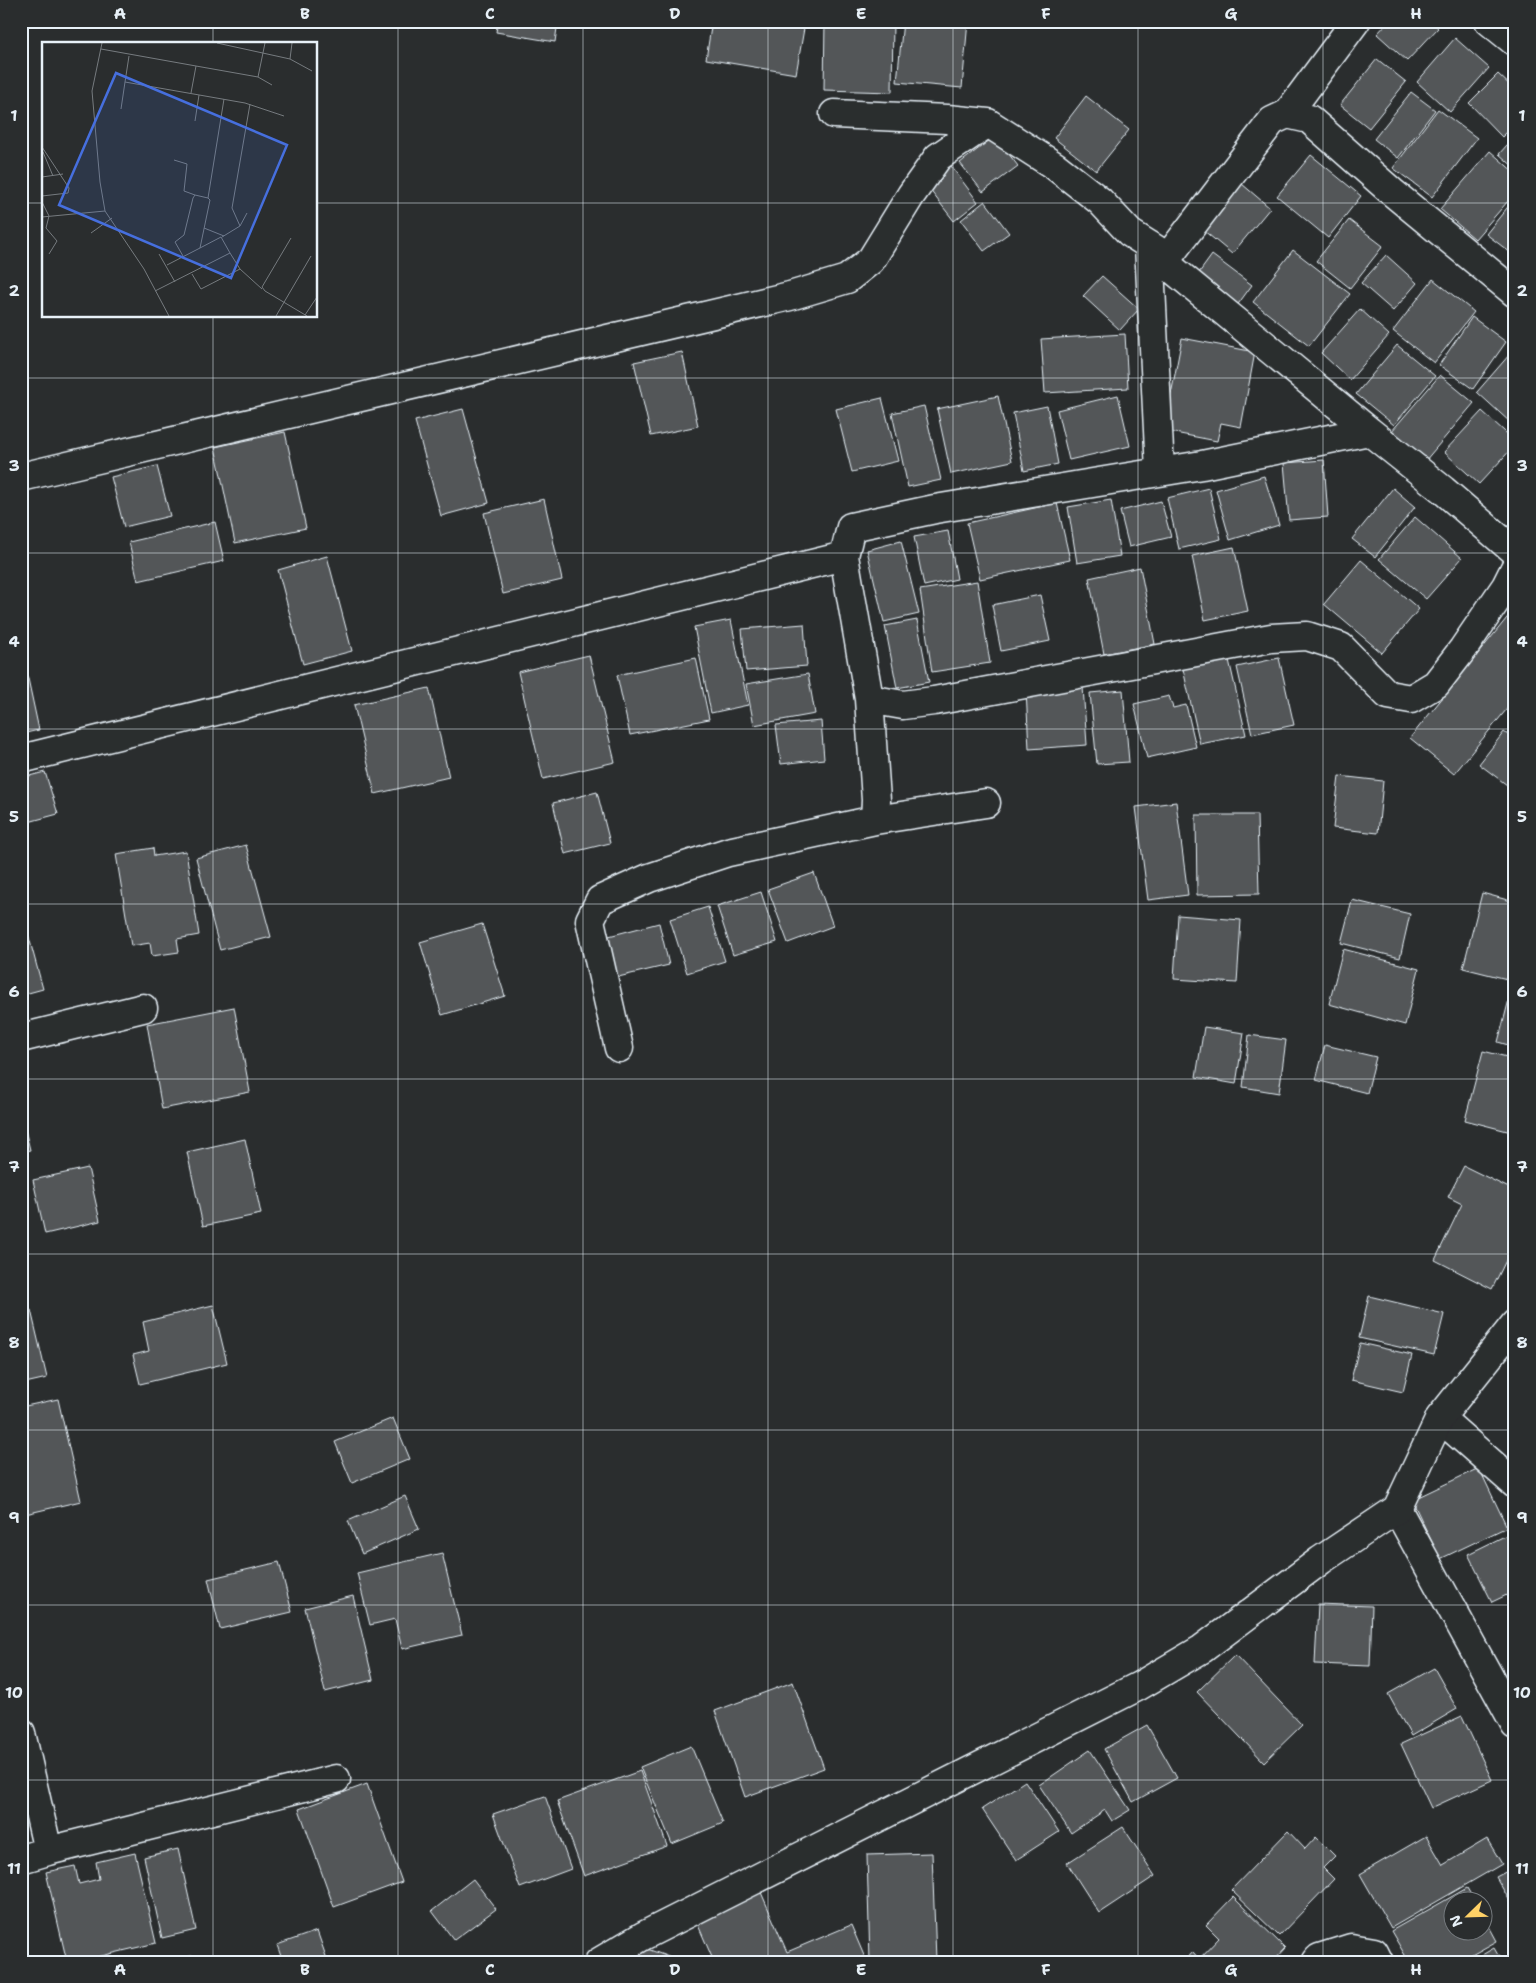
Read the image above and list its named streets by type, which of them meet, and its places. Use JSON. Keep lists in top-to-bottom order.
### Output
{
  "north": "bottom left",
  "grid": {
    "columns": [
      "A",
      "B",
      "C",
      "D",
      "E",
      "F",
      "G",
      "H"
    ],
    "rows": [
      "1",
      "2",
      "3",
      "4",
      "5",
      "6",
      "7",
      "8",
      "9",
      "10",
      "11"
    ]
  }
}
